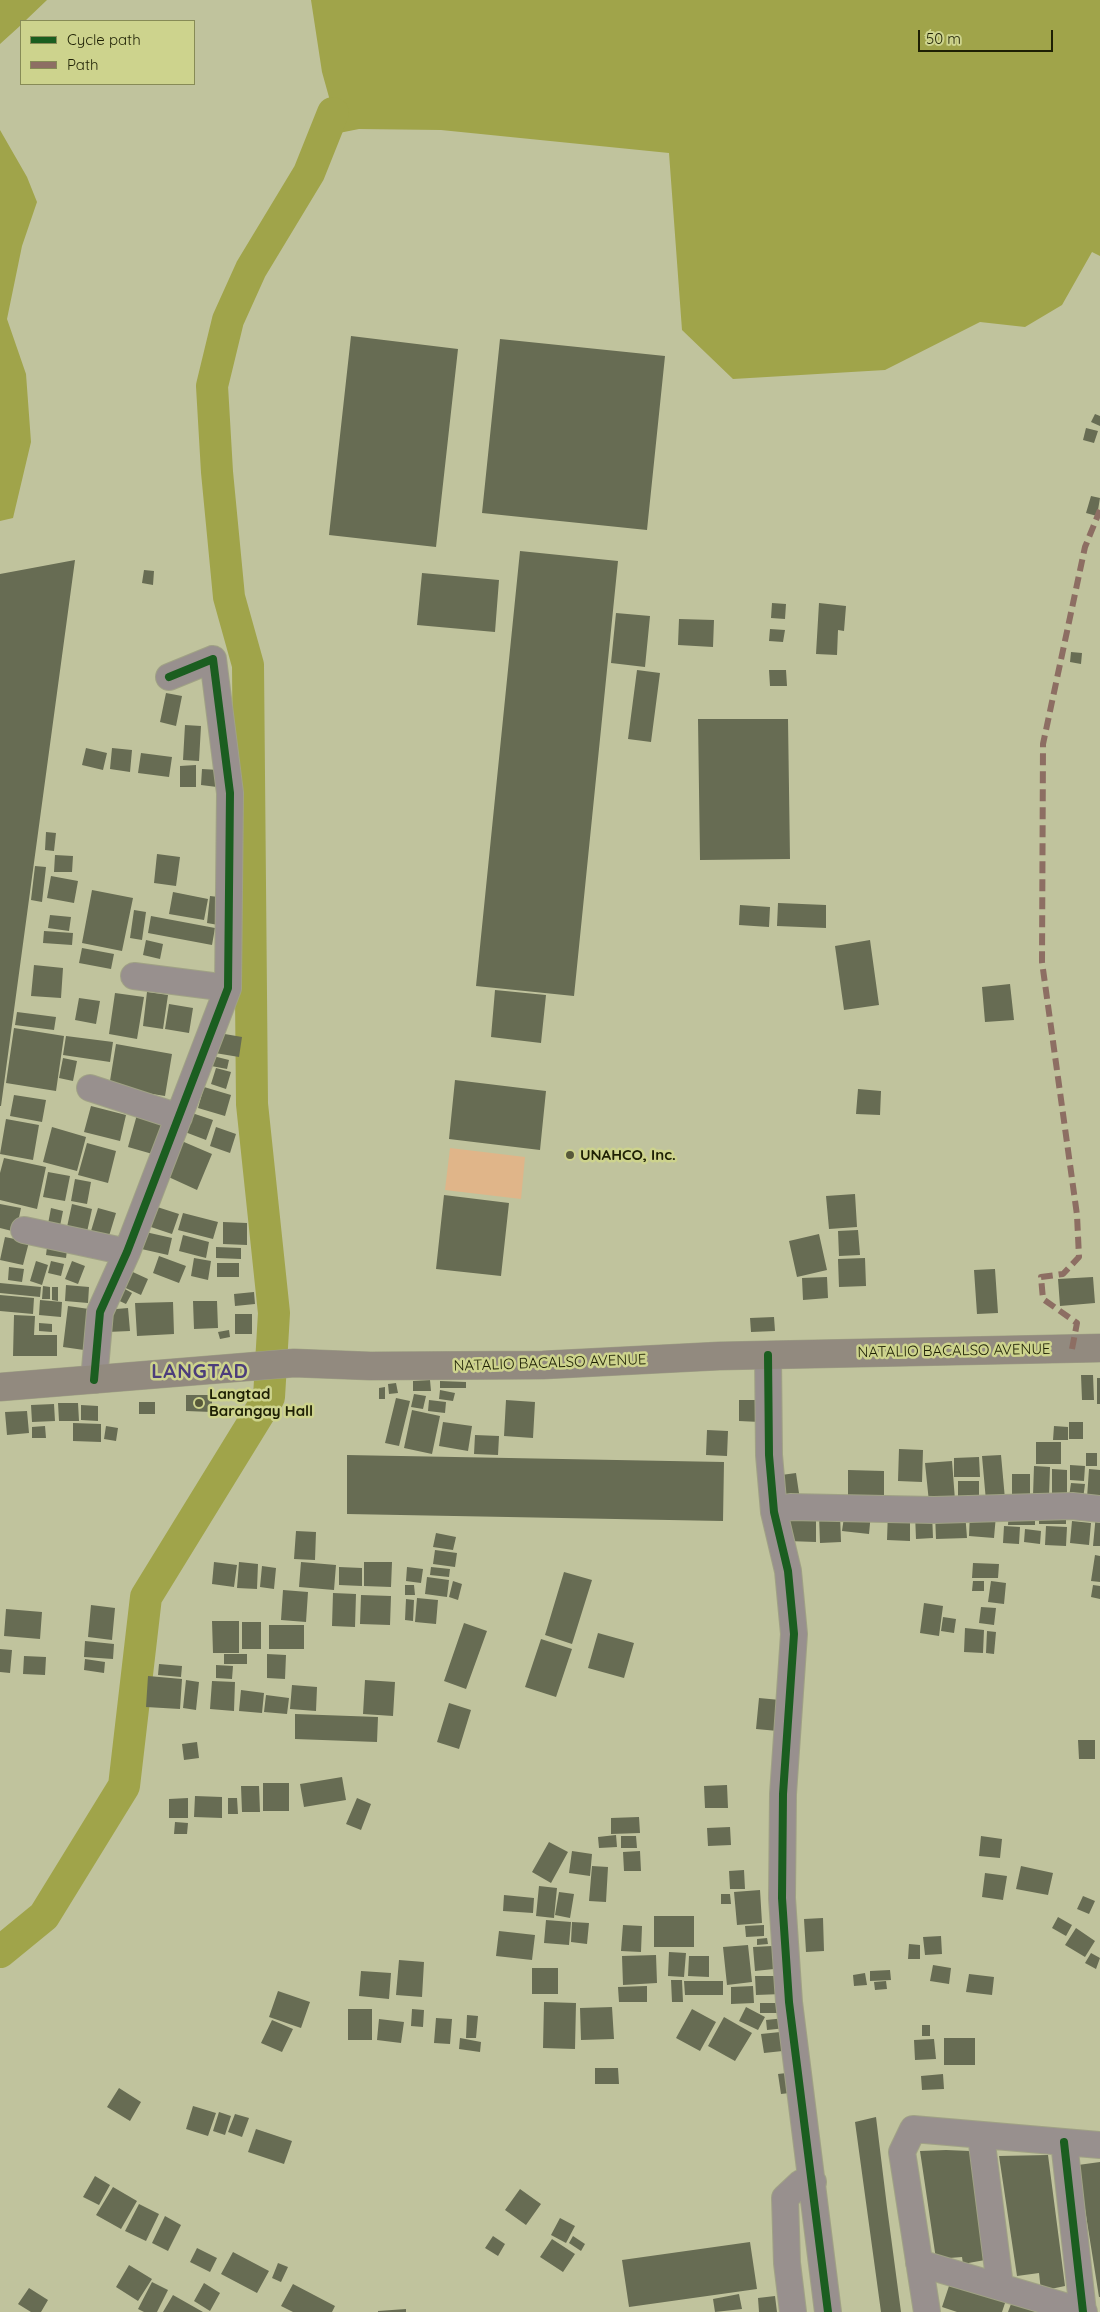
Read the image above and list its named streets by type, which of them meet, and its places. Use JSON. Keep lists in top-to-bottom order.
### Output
{
  "streets": {
    "highway": ["NATALIO BACALSO AVENUE"]
  },
  "districts": ["LANGTAD"],
  "places": ["UNAHCO, Inc.", "Langtad Barangay Hall"],
  "legend": ["Cycle path", "Path"],
  "scale_bar": "50 m"
}
